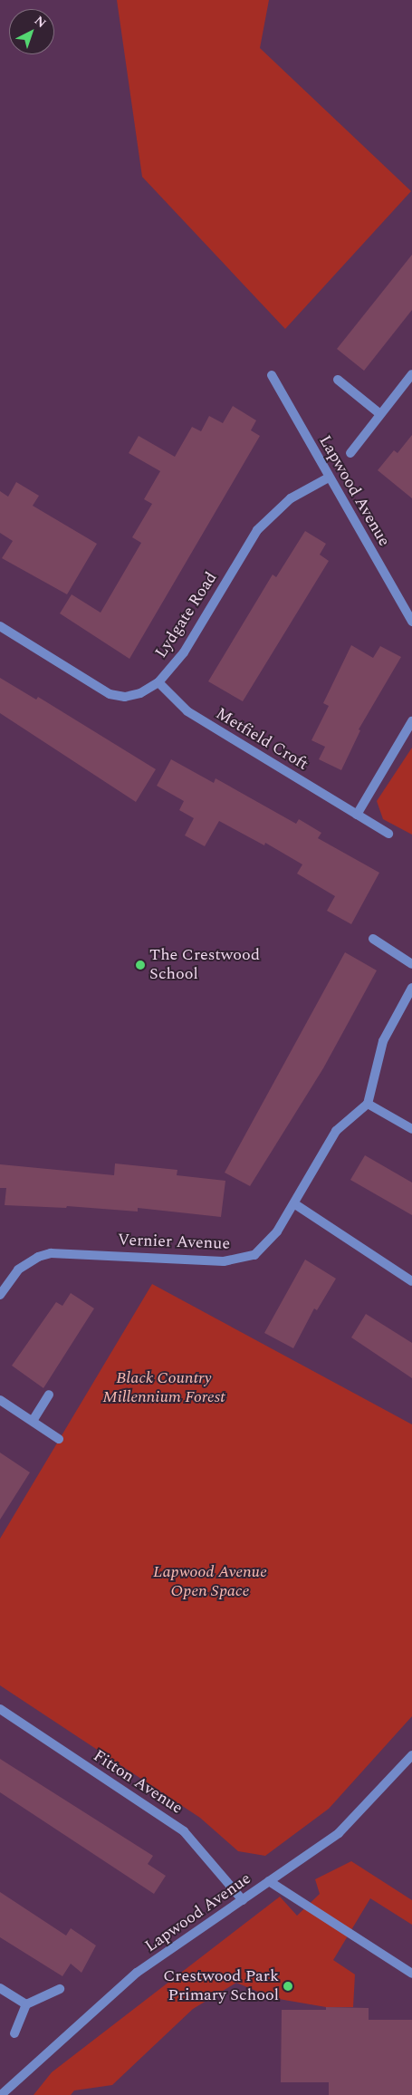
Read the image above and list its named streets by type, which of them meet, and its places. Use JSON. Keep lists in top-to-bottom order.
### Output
{
  "streets": {
    "street": [
      "Lapwood Avenue",
      "Lydgate Road",
      "Metfield Croft",
      "Vernier Avenue",
      "Fitton Avenue"
    ]
  },
  "crossings": [
    ["Lapwood Avenue", "Lydgate Road"],
    ["Lapwood Avenue", "Fitton Avenue"],
    ["Lydgate Road", "Metfield Croft"]
  ],
  "parks": ["Black Country Millennium Forest", "Lapwood Avenue Open Space"],
  "places": ["The Crestwood School", "Crestwood Park Primary School"],
  "north": "top right"
}
